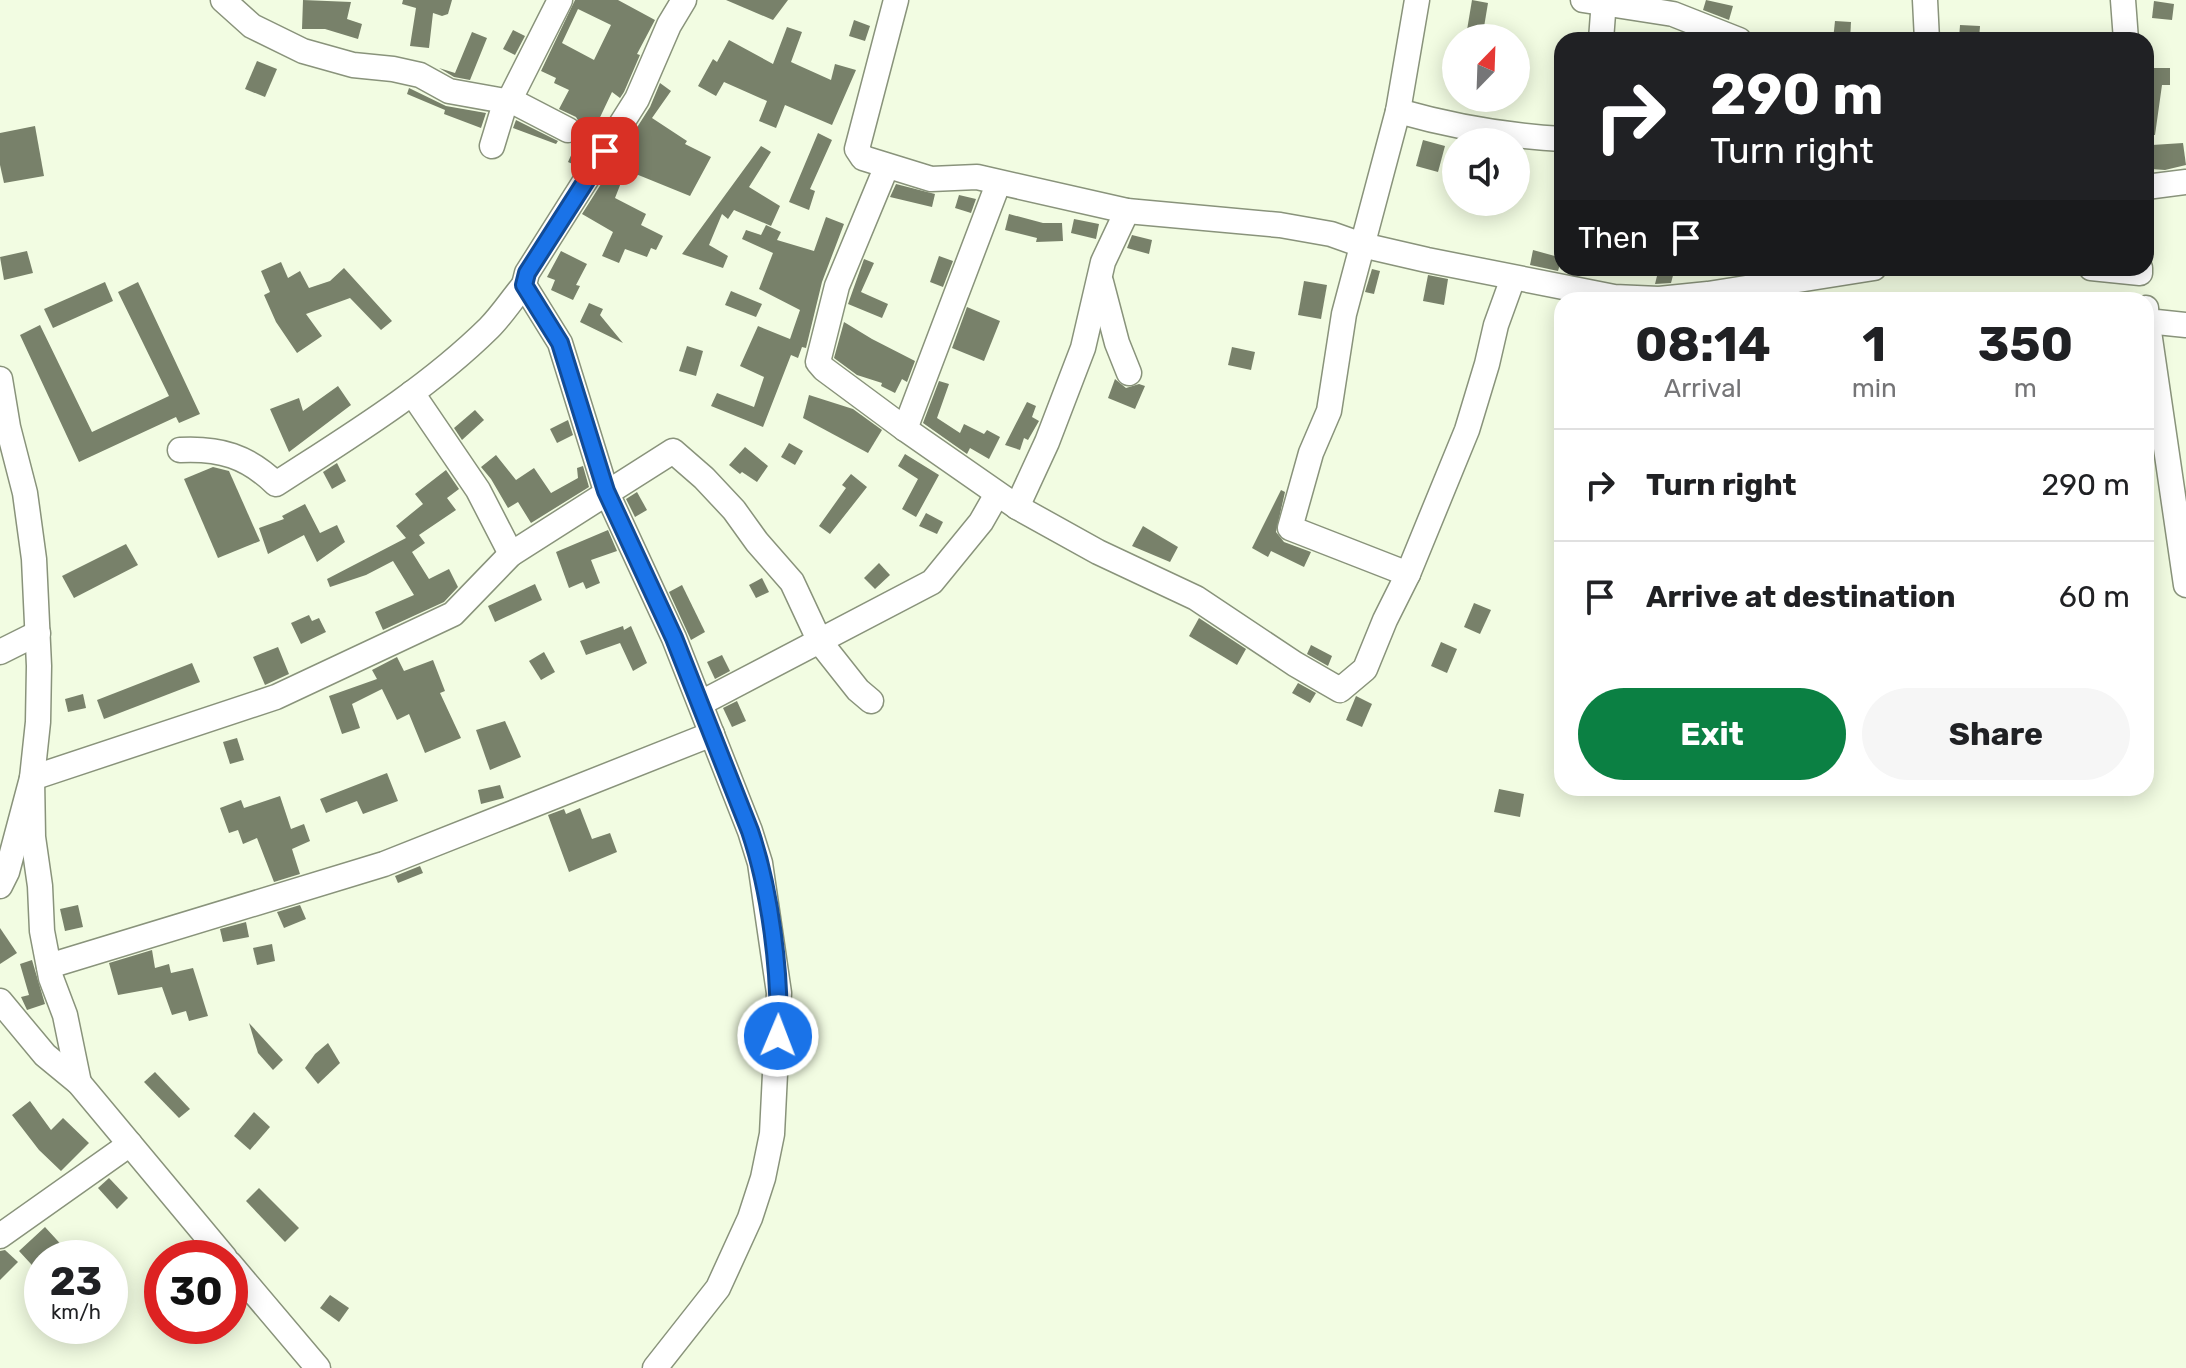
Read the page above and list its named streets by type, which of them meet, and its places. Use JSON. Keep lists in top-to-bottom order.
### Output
{
  "north": "top right",
  "page": {
    "turn": ["290 m", "Turn right"],
    "then": "Then",
    "eta": [
      "08:14",
      "Arrival",
      "1",
      "min",
      "350",
      "m"
    ],
    "list": [
      {
        "name": "Turn right",
        "value": "290 m"
      },
      {
        "name": "Arrive at destination",
        "value": "60 m"
      }
    ],
    "buttons": ["Exit", "Share"],
    "speed": "23 km/h",
    "limit": "30"
  }
}
